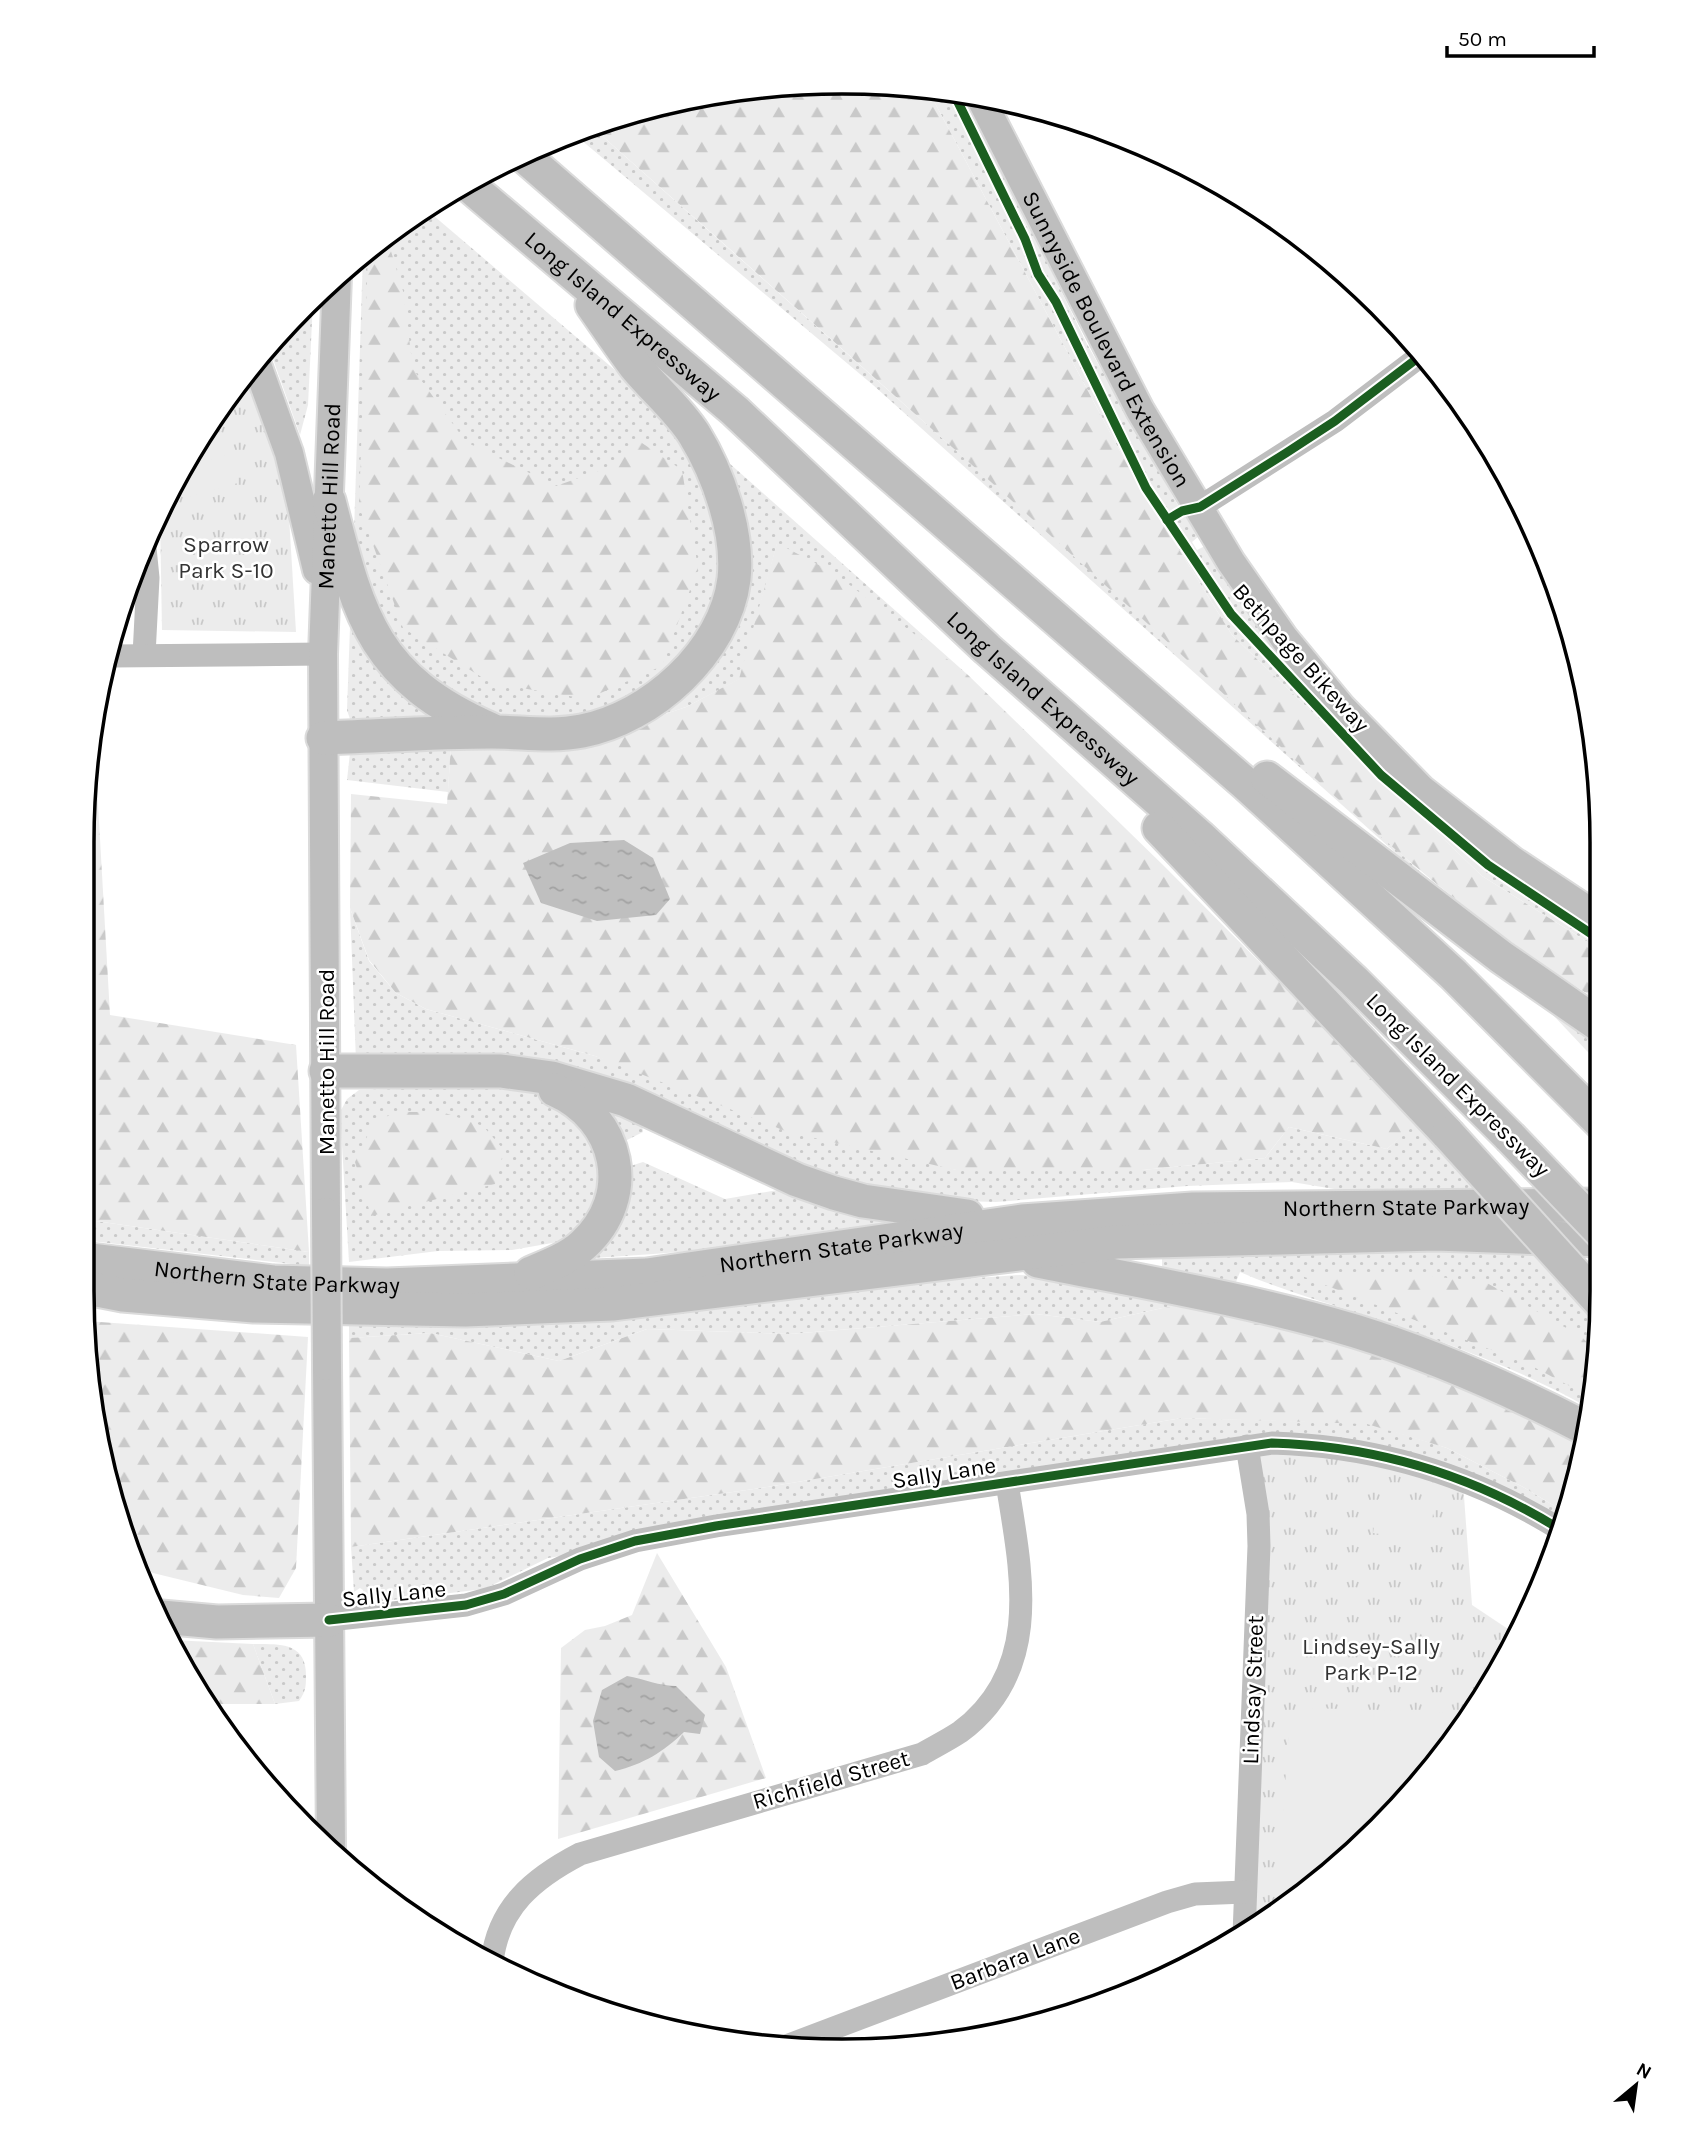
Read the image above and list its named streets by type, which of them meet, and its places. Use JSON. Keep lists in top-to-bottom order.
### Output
{
  "streets": {
    "highway": ["Long Island Expressway", "Northern State Parkway"],
    "main road": ["Sunnyside Boulevard Extension", "Manetto Hill Road"],
    "street": [
      "Sally Lane",
      "Lindsay Street",
      "Richfield Street",
      "Barbara Lane"
    ],
    "cycle path": ["Bethpage Bikeway"]
  },
  "crossings": [
    ["Manetto Hill Road", "Sally Lane"],
    ["Sally Lane", "Lindsay Street"],
    ["Sally Lane", "Richfield Street"],
    ["Lindsay Street", "Barbara Lane"]
  ],
  "parks": ["Sparrow Park S-10", "Lindsey-Sally Park P-12"],
  "scale_bar": "50 m",
  "north": "top right"
}
